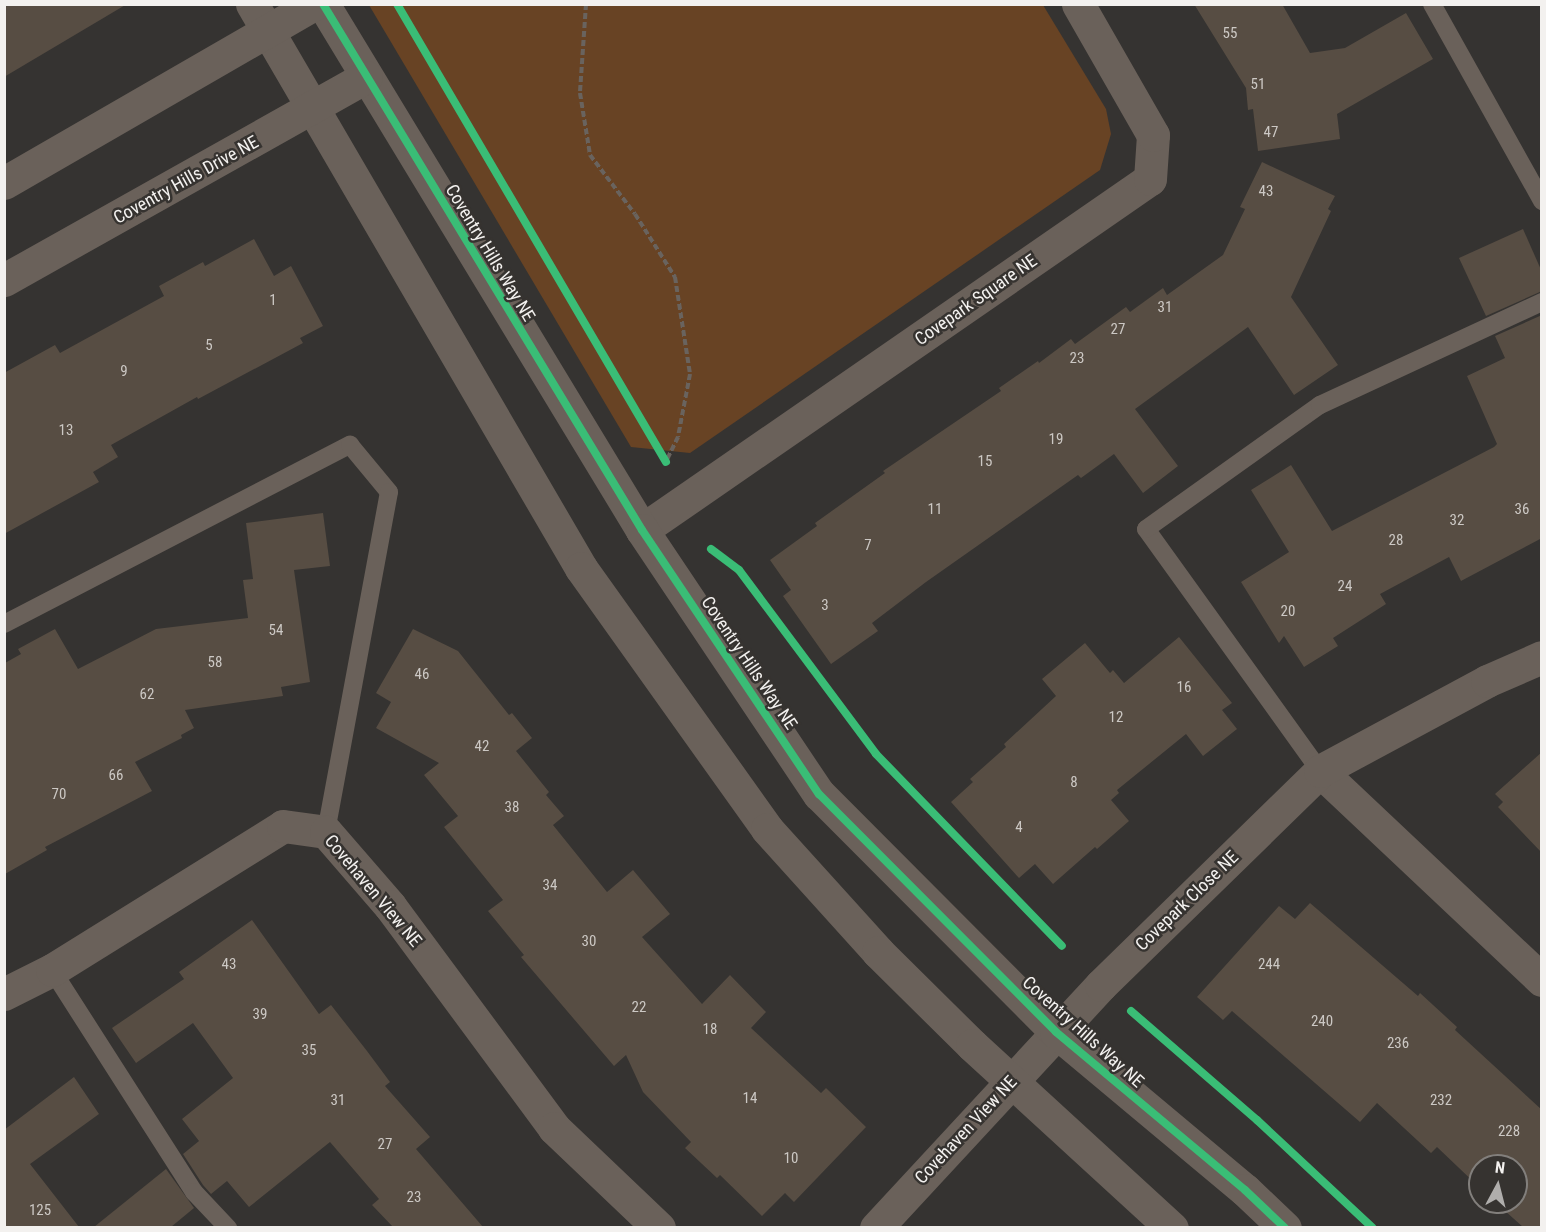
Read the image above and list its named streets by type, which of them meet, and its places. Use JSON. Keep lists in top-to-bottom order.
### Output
{
  "streets": {
    "street": [
      "Coventry Hills Drive NE",
      "Coventry Hills Way NE",
      "Covepark Square NE",
      "Covehaven View NE",
      "Covepark Close NE"
    ]
  },
  "crossings": [
    ["Coventry Hills Drive NE", "Coventry Hills Way NE"],
    ["Coventry Hills Way NE", "Covepark Square NE"],
    ["Coventry Hills Way NE", "Covehaven View NE"],
    ["Coventry Hills Way NE", "Covepark Close NE"],
    ["Covehaven View NE", "Covepark Close NE"]
  ],
  "house_numbers": [
    "55",
    "51",
    "47",
    "43",
    "1",
    "31",
    "27",
    "5",
    "23",
    "9",
    "13",
    "19",
    "15",
    "11",
    "36",
    "32",
    "28",
    "7",
    "24",
    "3",
    "20",
    "54",
    "58",
    "46",
    "16",
    "62",
    "12",
    "42",
    "66",
    "8",
    "70",
    "38",
    "4",
    "34",
    "30",
    "43",
    "244",
    "22",
    "39",
    "240",
    "18",
    "236",
    "35",
    "14",
    "31",
    "232",
    "228",
    "27",
    "10",
    "23",
    "125"
  ],
  "north": "top"
}
